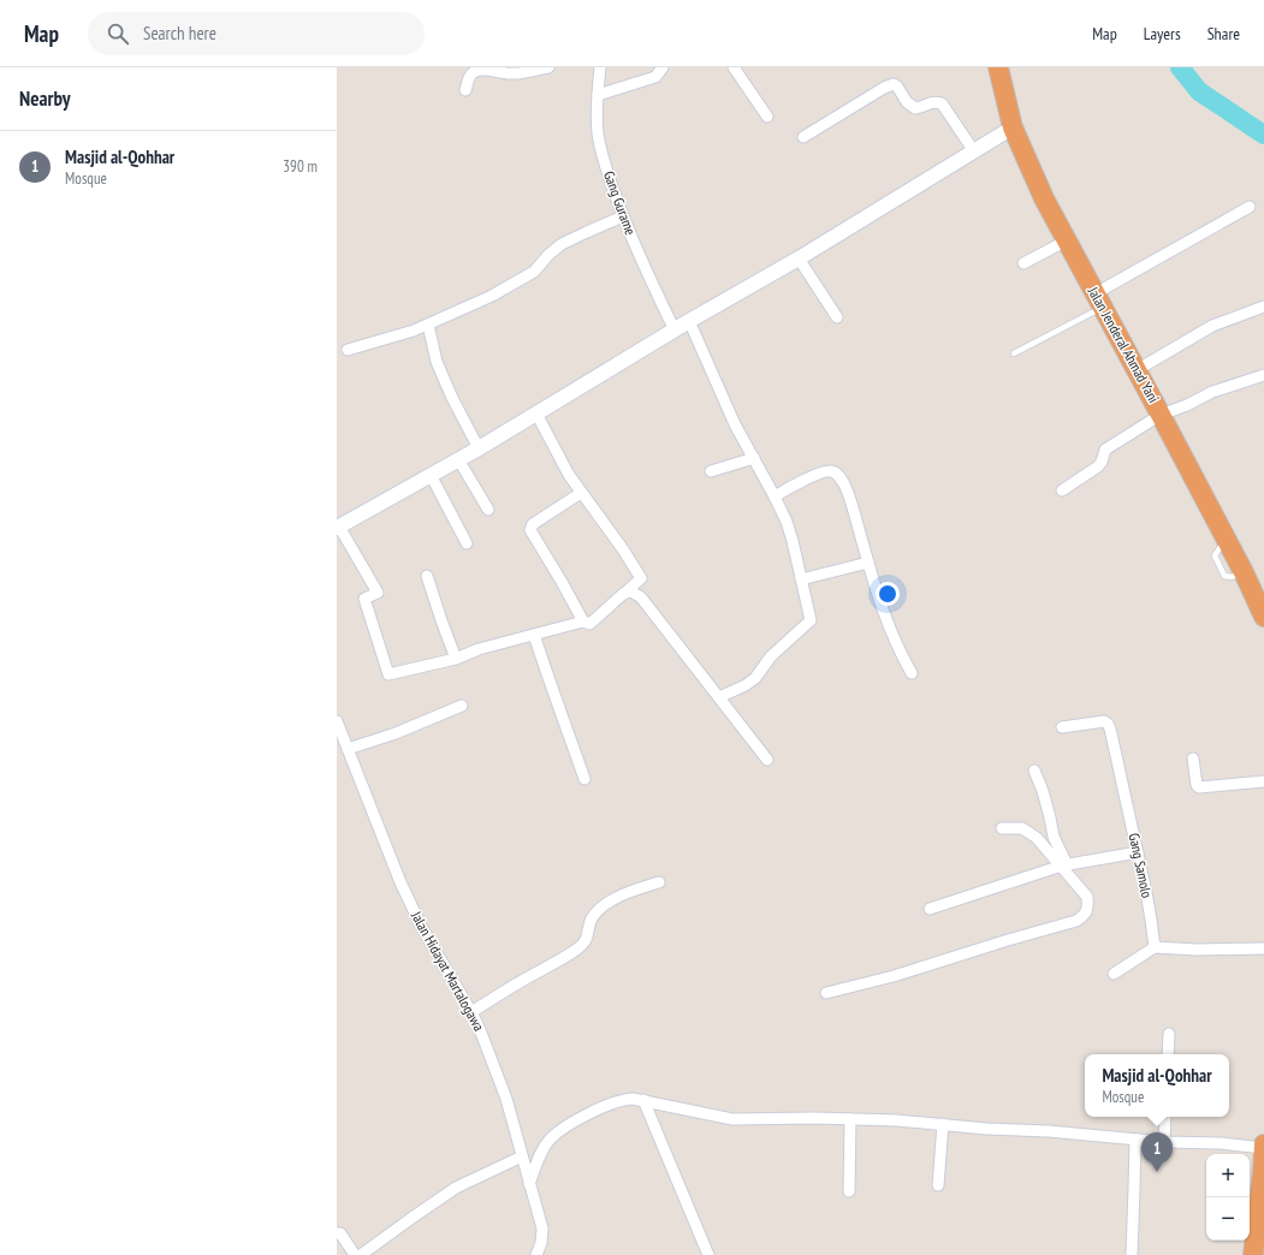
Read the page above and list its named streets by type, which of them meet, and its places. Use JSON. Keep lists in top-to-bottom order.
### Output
{
  "streets": {
    "highway": ["Jalan Jenderal Ahmad Yani"],
    "street": ["Gang Gurame", "Gang Samolo", "Jalan Hidayat Martalogawa"]
  },
  "page": {
    "header": "Map",
    "search": "Search here",
    "nav": ["Map", "Layers", "Share"],
    "heading": "Nearby",
    "list": [
      {
        "mark": "1",
        "name": "Masjid al-Qohhar",
        "note": "Mosque",
        "value": "390 m"
      }
    ],
    "popup": ["Masjid al-Qohhar", "Mosque"],
    "pins": "1",
    "map_buttons": ["+", "−"]
  }
}
